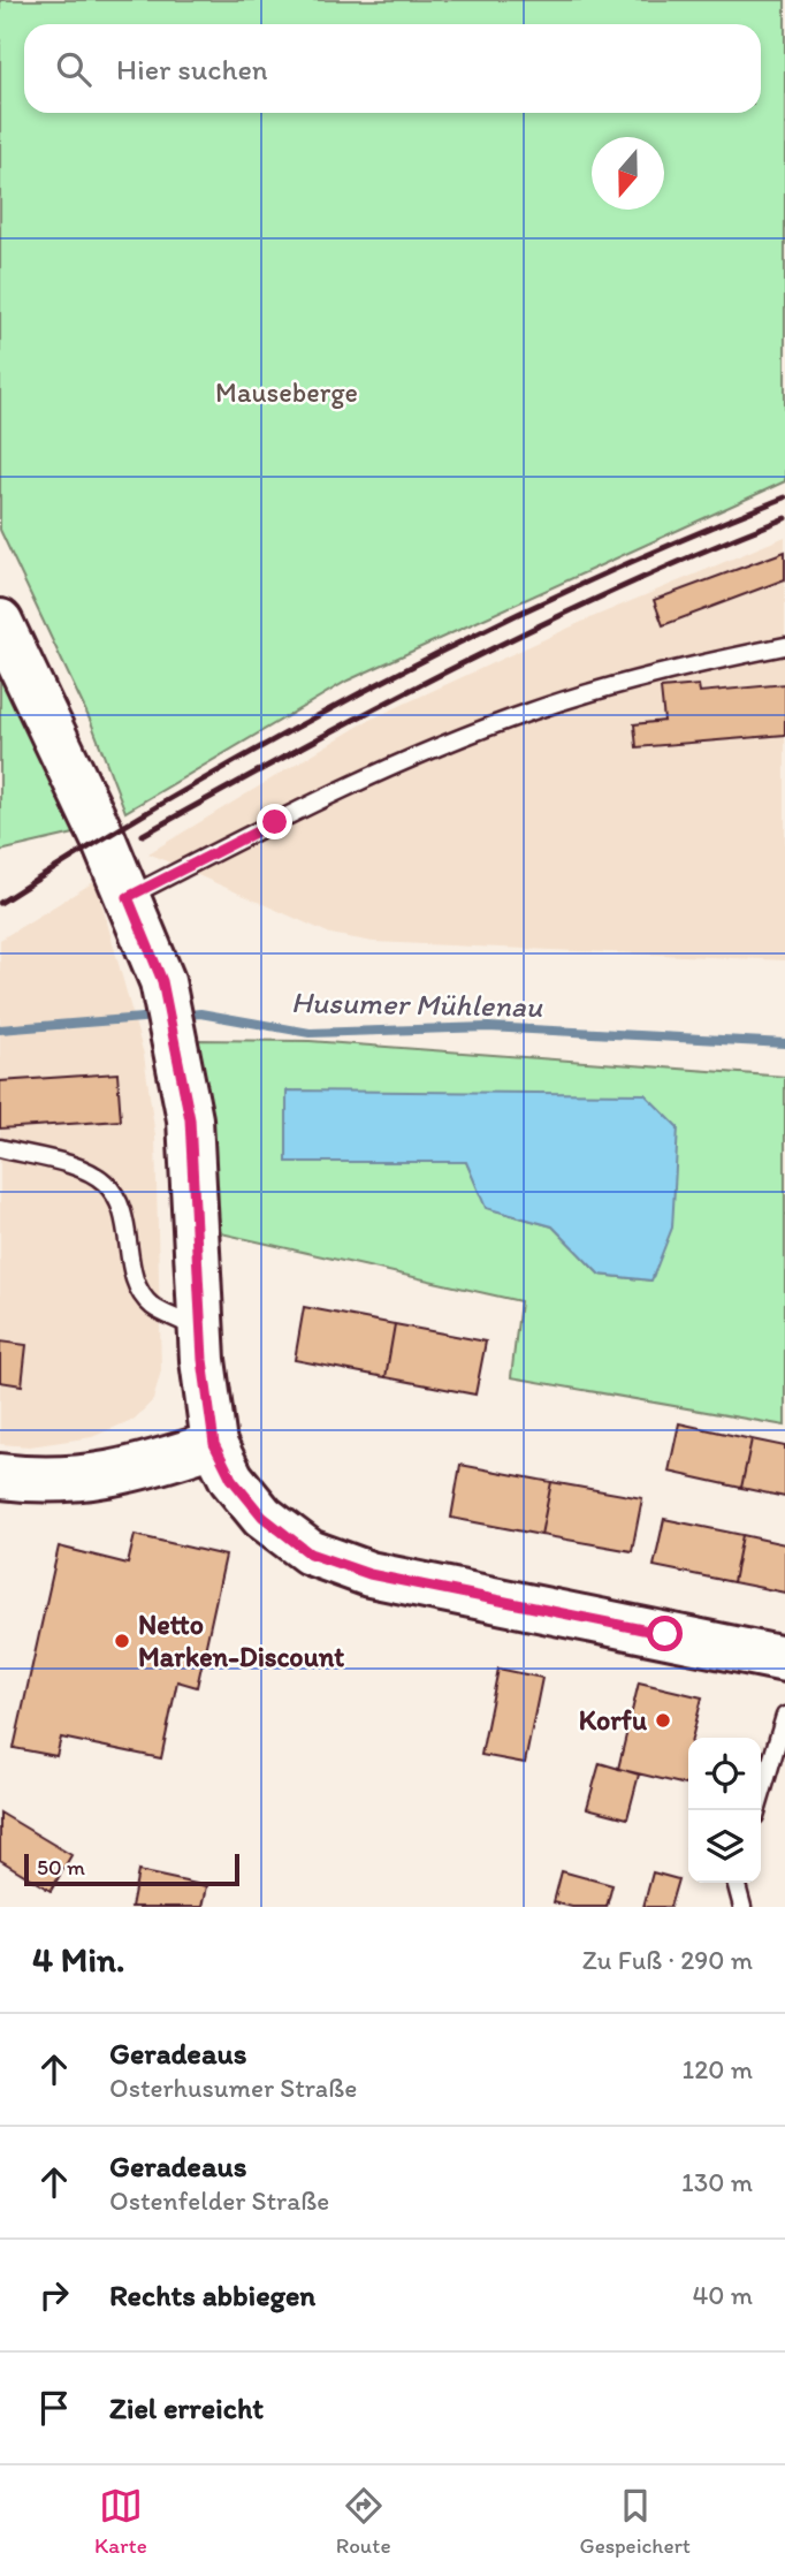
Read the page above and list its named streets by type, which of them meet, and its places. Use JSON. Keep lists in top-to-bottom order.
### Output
{
  "water": ["Husumer Mühlenau"],
  "parks": ["Mauseberge"],
  "places": ["Netto Marken-Discount", "Korfu"],
  "scale_bar": "50 m",
  "north": "bottom",
  "page": {
    "search": "Hier suchen",
    "scale": "50 m",
    "heading": ["4 Min.", "Zu Fuß · 290 m"],
    "list": [
      ["Geradeaus", "Osterhusumer Straße", "120 m"],
      ["Geradeaus", "Ostenfelder Straße", "130 m"],
      ["Rechts abbiegen", "40 m"],
      "Ziel erreicht"
    ],
    "nav": ["Karte", "Route", "Gespeichert"]
  }
}
